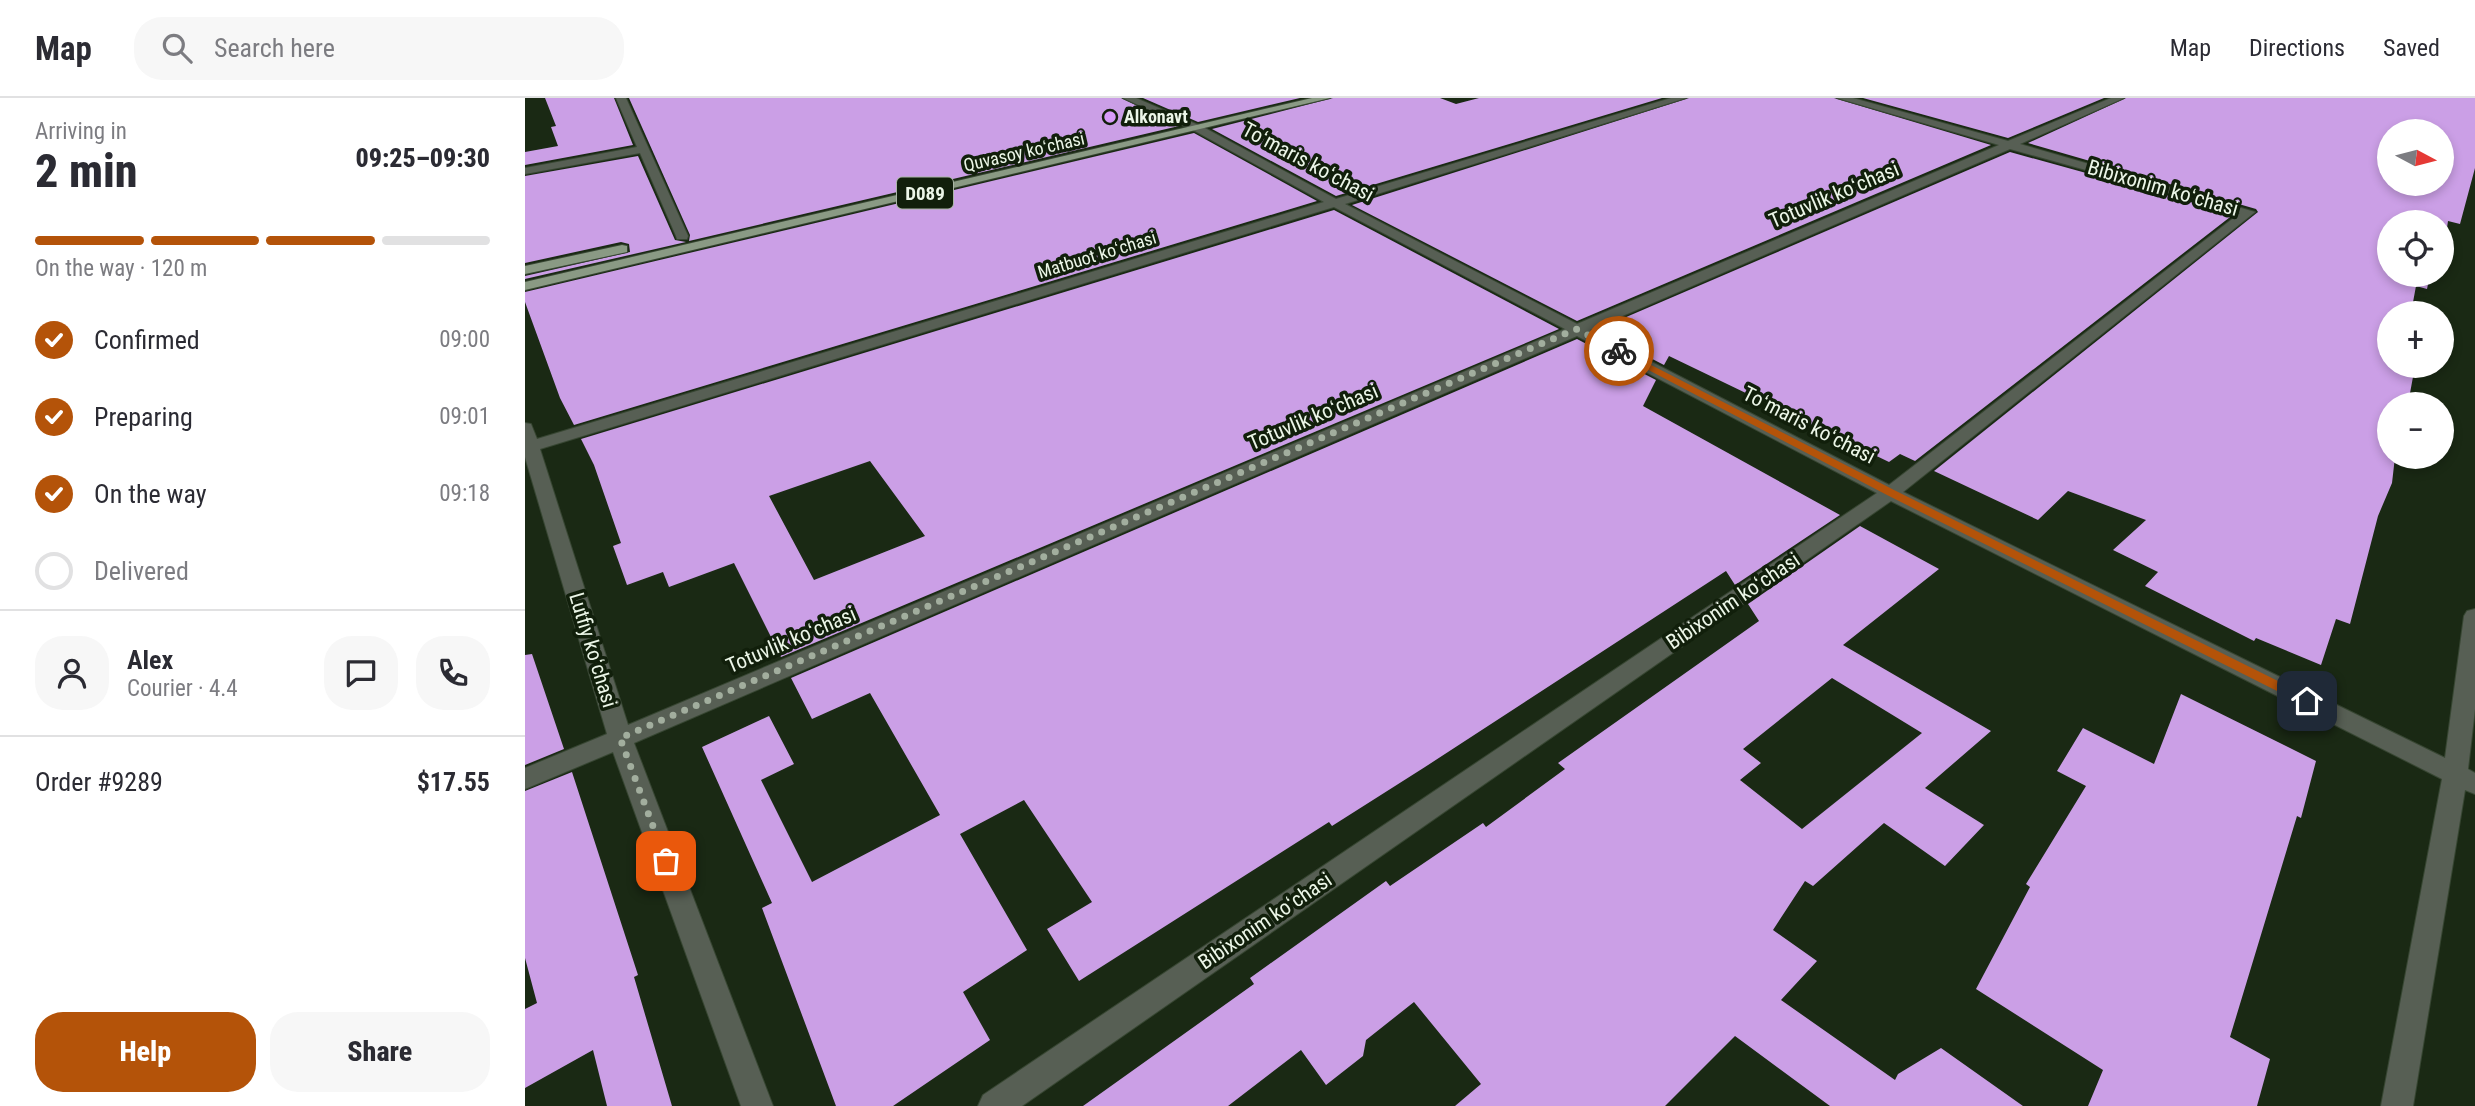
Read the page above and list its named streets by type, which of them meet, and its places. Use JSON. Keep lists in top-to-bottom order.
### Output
{
  "streets": {
    "main road": ["Quvasoy koʻchasi", "D089"],
    "street": [
      "Toʻmaris koʻchasi",
      "Bibixonim koʻchasi",
      "Totuvlik koʻchasi",
      "Matbuot koʻchasi",
      "Lutfiy koʻchasi"
    ]
  },
  "crossings": [
    ["Quvasoy koʻchasi", "Toʻmaris koʻchasi"],
    ["Toʻmaris koʻchasi", "Bibixonim koʻchasi"],
    ["Toʻmaris koʻchasi", "Totuvlik koʻchasi"],
    ["Toʻmaris koʻchasi", "Matbuot koʻchasi"],
    ["Bibixonim koʻchasi", "Totuvlik koʻchasi"],
    ["Totuvlik koʻchasi", "Lutfiy koʻchasi"],
    ["Matbuot koʻchasi", "Lutfiy koʻchasi"]
  ],
  "places": ["Alkonavt"],
  "north": "right",
  "page": {
    "header": "Map",
    "search": "Search here",
    "nav": ["Map", "Directions", "Saved"],
    "heading": ["2 min", "Arriving in", "09:25–09:30"],
    "panel": [
      "Alex",
      "Courier · 4.4",
      "Order #9289",
      "$17.55"
    ],
    "map_buttons": ["+", "−"],
    "bar": "On the way · 120 m",
    "list": [
      ["Confirmed", "09:00"],
      ["Preparing", "09:01"],
      ["On the way", "09:18"],
      "Delivered"
    ],
    "buttons": ["Help", "Share"]
  }
}
